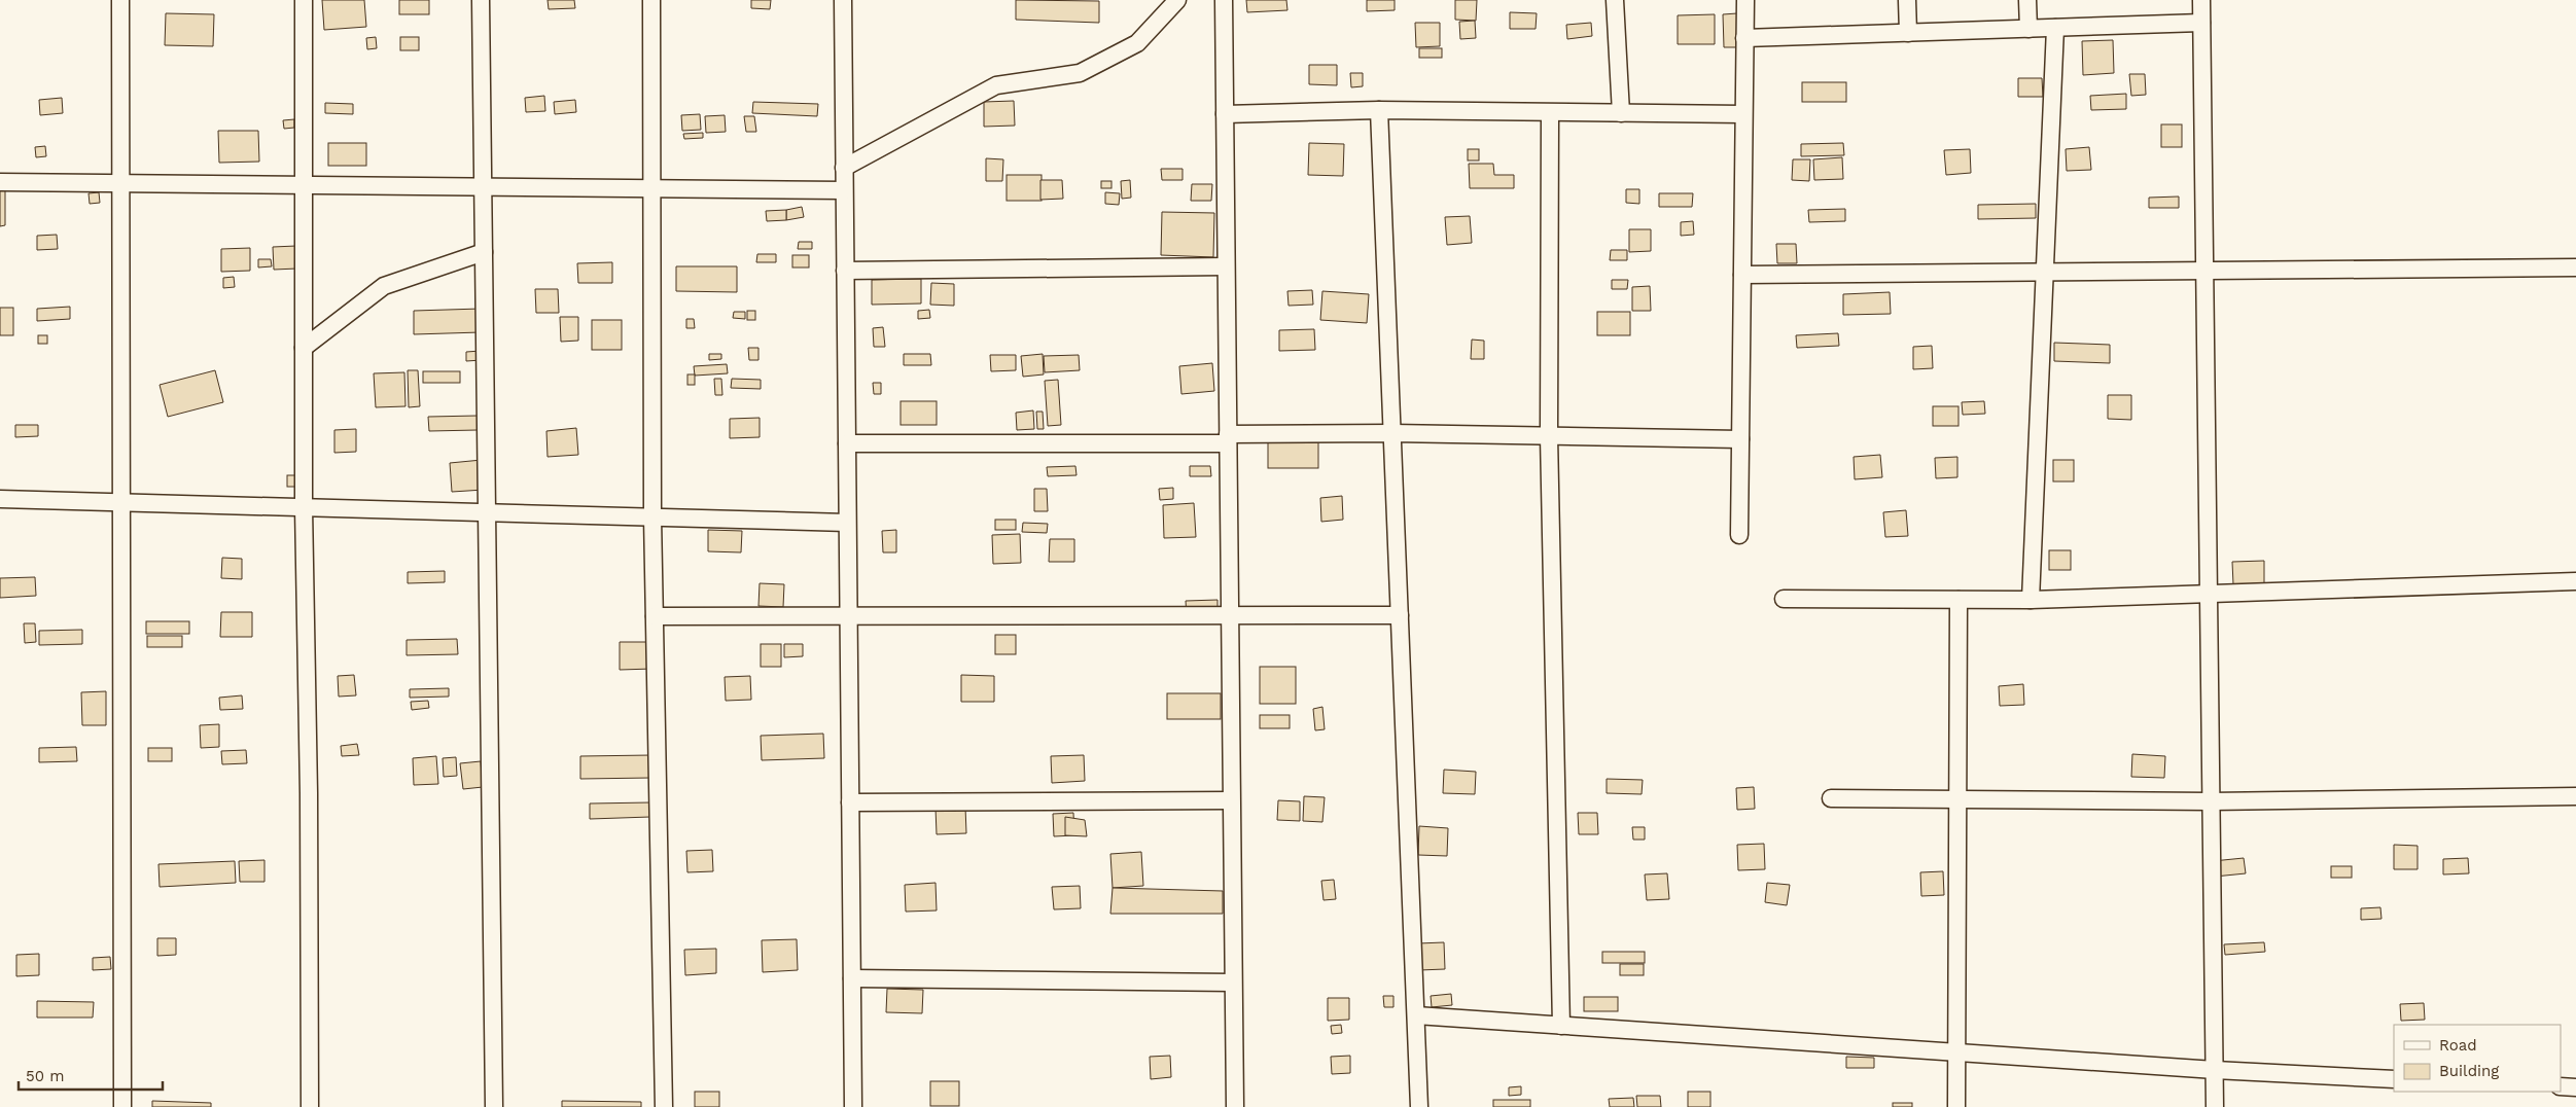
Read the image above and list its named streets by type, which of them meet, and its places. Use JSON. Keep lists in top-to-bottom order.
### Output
{
  "legend": ["Road", "Building"],
  "scale_bar": "50 m"
}
